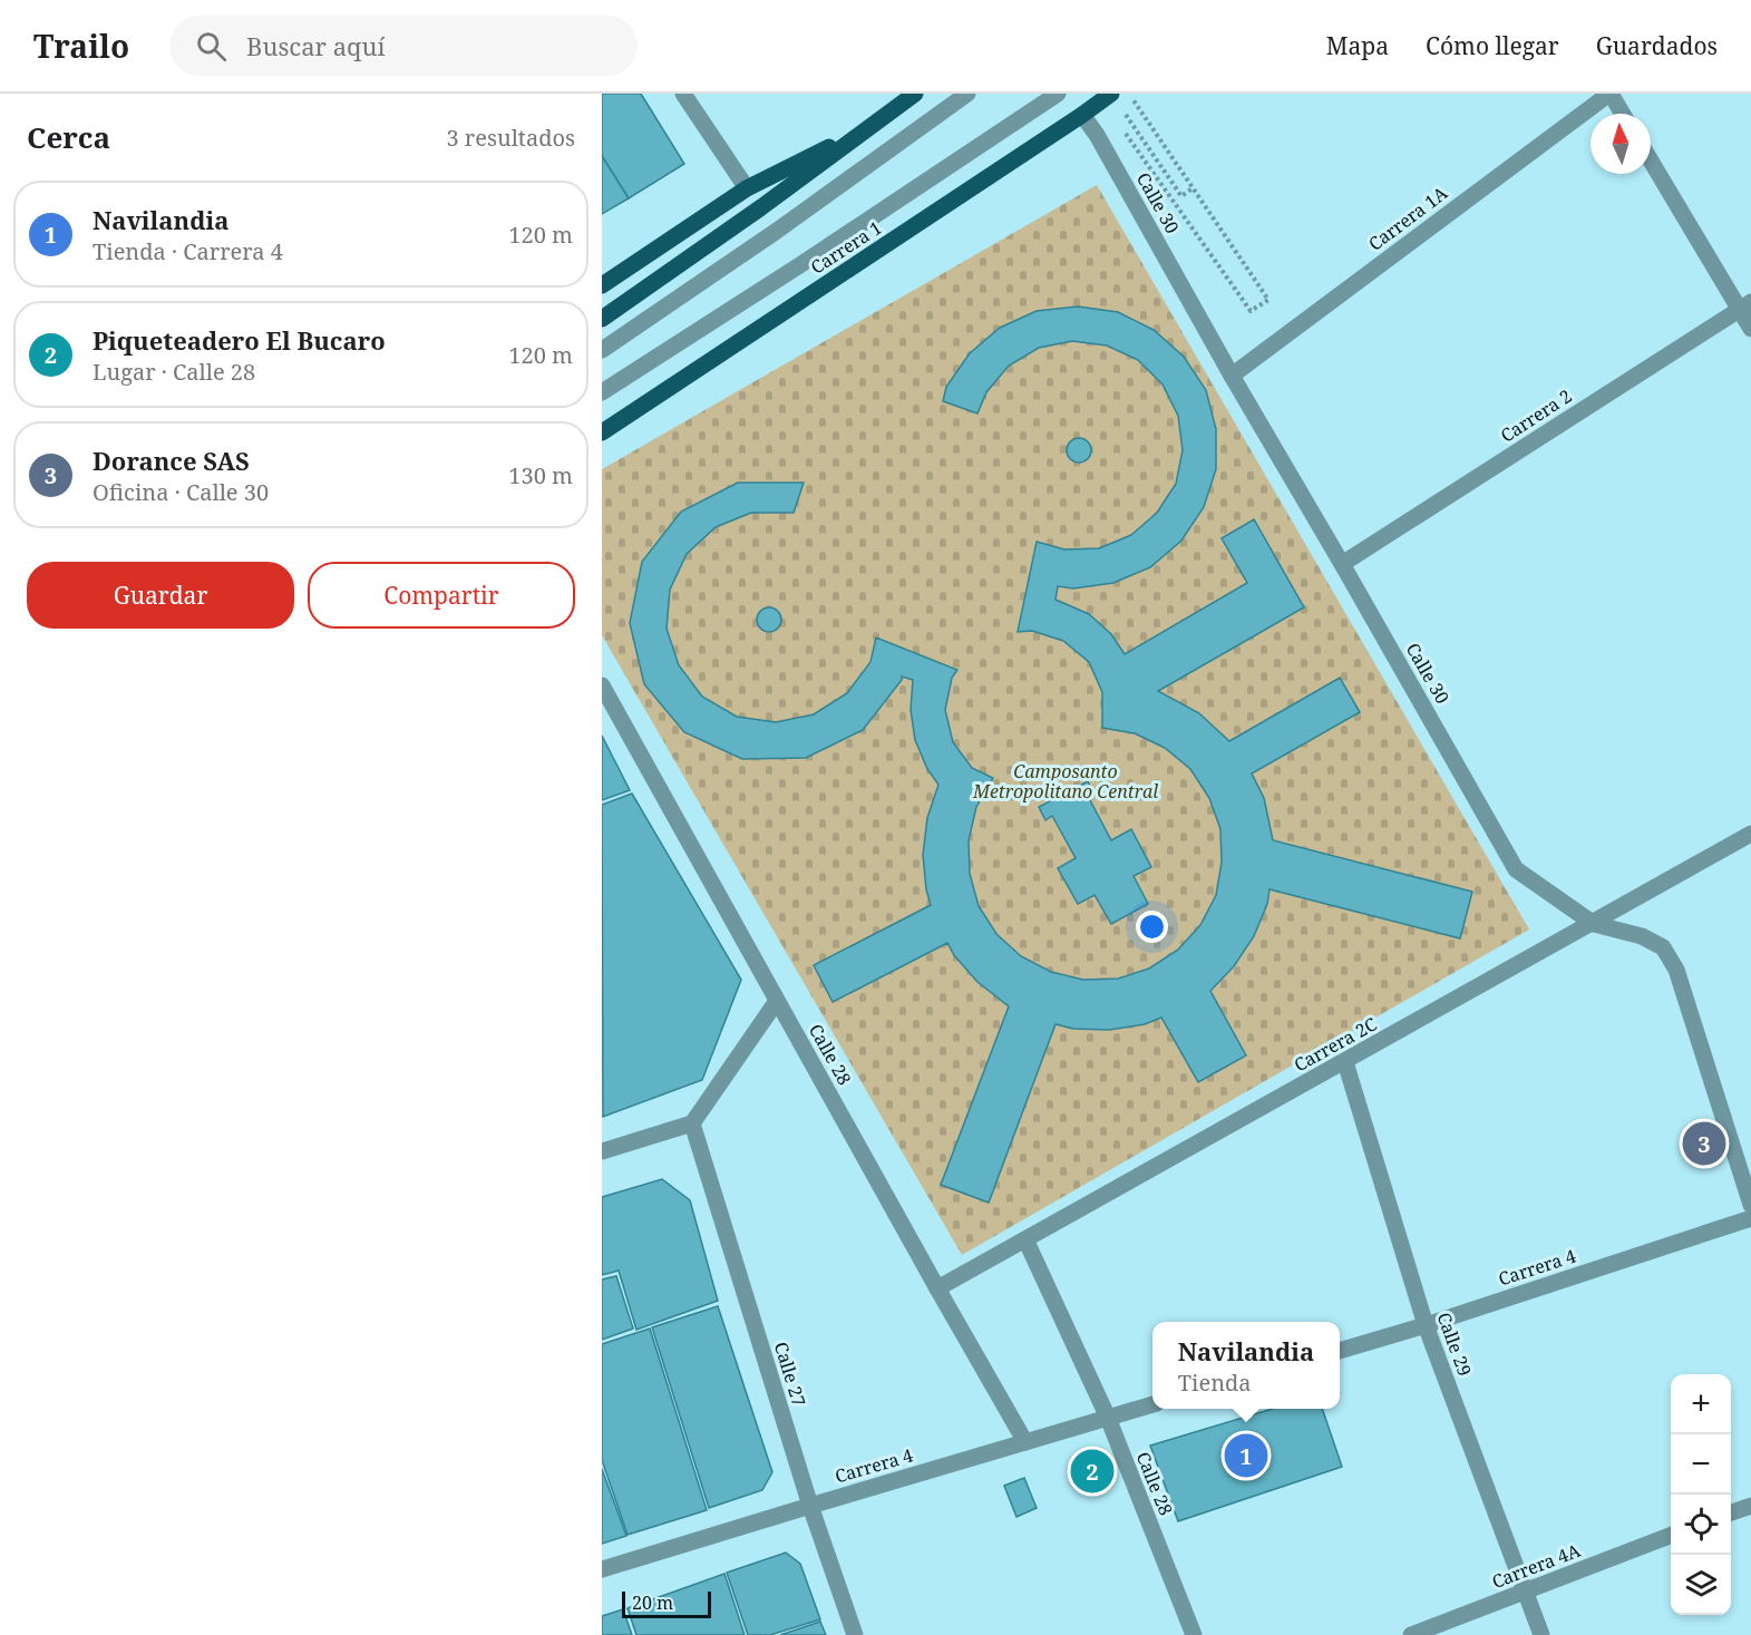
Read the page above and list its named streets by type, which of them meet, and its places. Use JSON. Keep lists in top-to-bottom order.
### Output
{
  "streets": {
    "main road": ["Carrera 1"],
    "street": [
      "Calle 30",
      "Carrera 1A",
      "Carrera 2",
      "Carrera 2C",
      "Calle 28",
      "Carrera 4",
      "Calle 29",
      "Calle 27",
      "Carrera 4A"
    ]
  },
  "crossings": [
    ["Calle 30", "Carrera 1A"],
    ["Calle 30", "Carrera 1"],
    ["Calle 30", "Carrera 2"],
    ["Calle 30", "Carrera 2C"],
    ["Carrera 2C", "Calle 28"],
    ["Carrera 2C", "Calle 29"],
    ["Calle 28", "Carrera 4"],
    ["Carrera 4", "Calle 29"],
    ["Carrera 4", "Calle 27"],
    ["Calle 29", "Carrera 4A"]
  ],
  "parks": ["Camposanto Metropolitano Central"],
  "scale_bar": "20 m",
  "north": "top",
  "page": {
    "header": "Trailo",
    "search": "Buscar aquí",
    "nav": ["Mapa", "Cómo llegar", "Guardados"],
    "heading": ["Cerca", "3 resultados"],
    "list": [
      {
        "mark": "1",
        "name": "Navilandia",
        "note": "Tienda · Carrera 4",
        "value": "120 m"
      },
      {
        "mark": "2",
        "name": "Piqueteadero El Bucaro",
        "note": "Lugar · Calle 28",
        "value": "120 m"
      },
      {
        "mark": "3",
        "name": "Dorance SAS",
        "note": "Oficina · Calle 30",
        "value": "130 m"
      }
    ],
    "buttons": ["Guardar", "Compartir"],
    "pins": ["3", "1", "2"],
    "popup": ["Navilandia", "Tienda"],
    "map_buttons": ["+", "−"],
    "scale": "20 m"
  }
}
